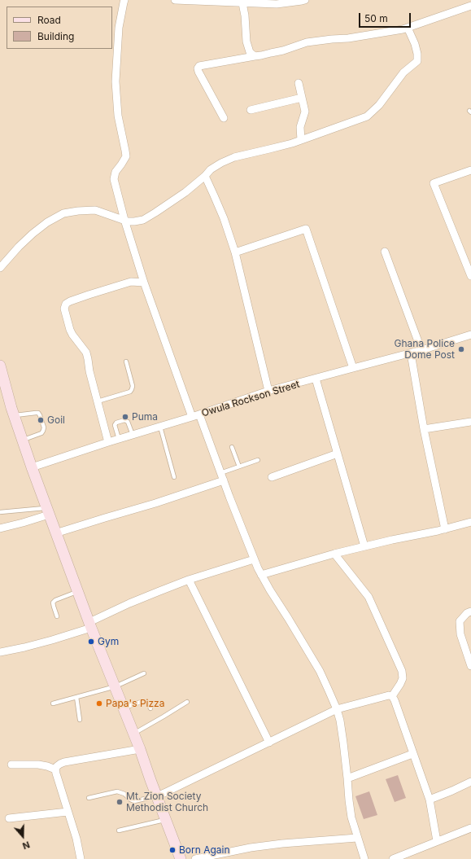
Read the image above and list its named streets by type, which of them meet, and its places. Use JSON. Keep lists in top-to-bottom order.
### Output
{
  "streets": {
    "street": ["Owula Rockson Street"]
  },
  "places": [
    "Ghana Police Dome Post",
    "Puma",
    "Goil",
    "Gym",
    "Papa's Pizza",
    "Mt. Zion Society Methodist Church",
    "Born Again"
  ],
  "legend": ["Road", "Building"],
  "scale_bar": "50 m",
  "north": "bottom"
}
